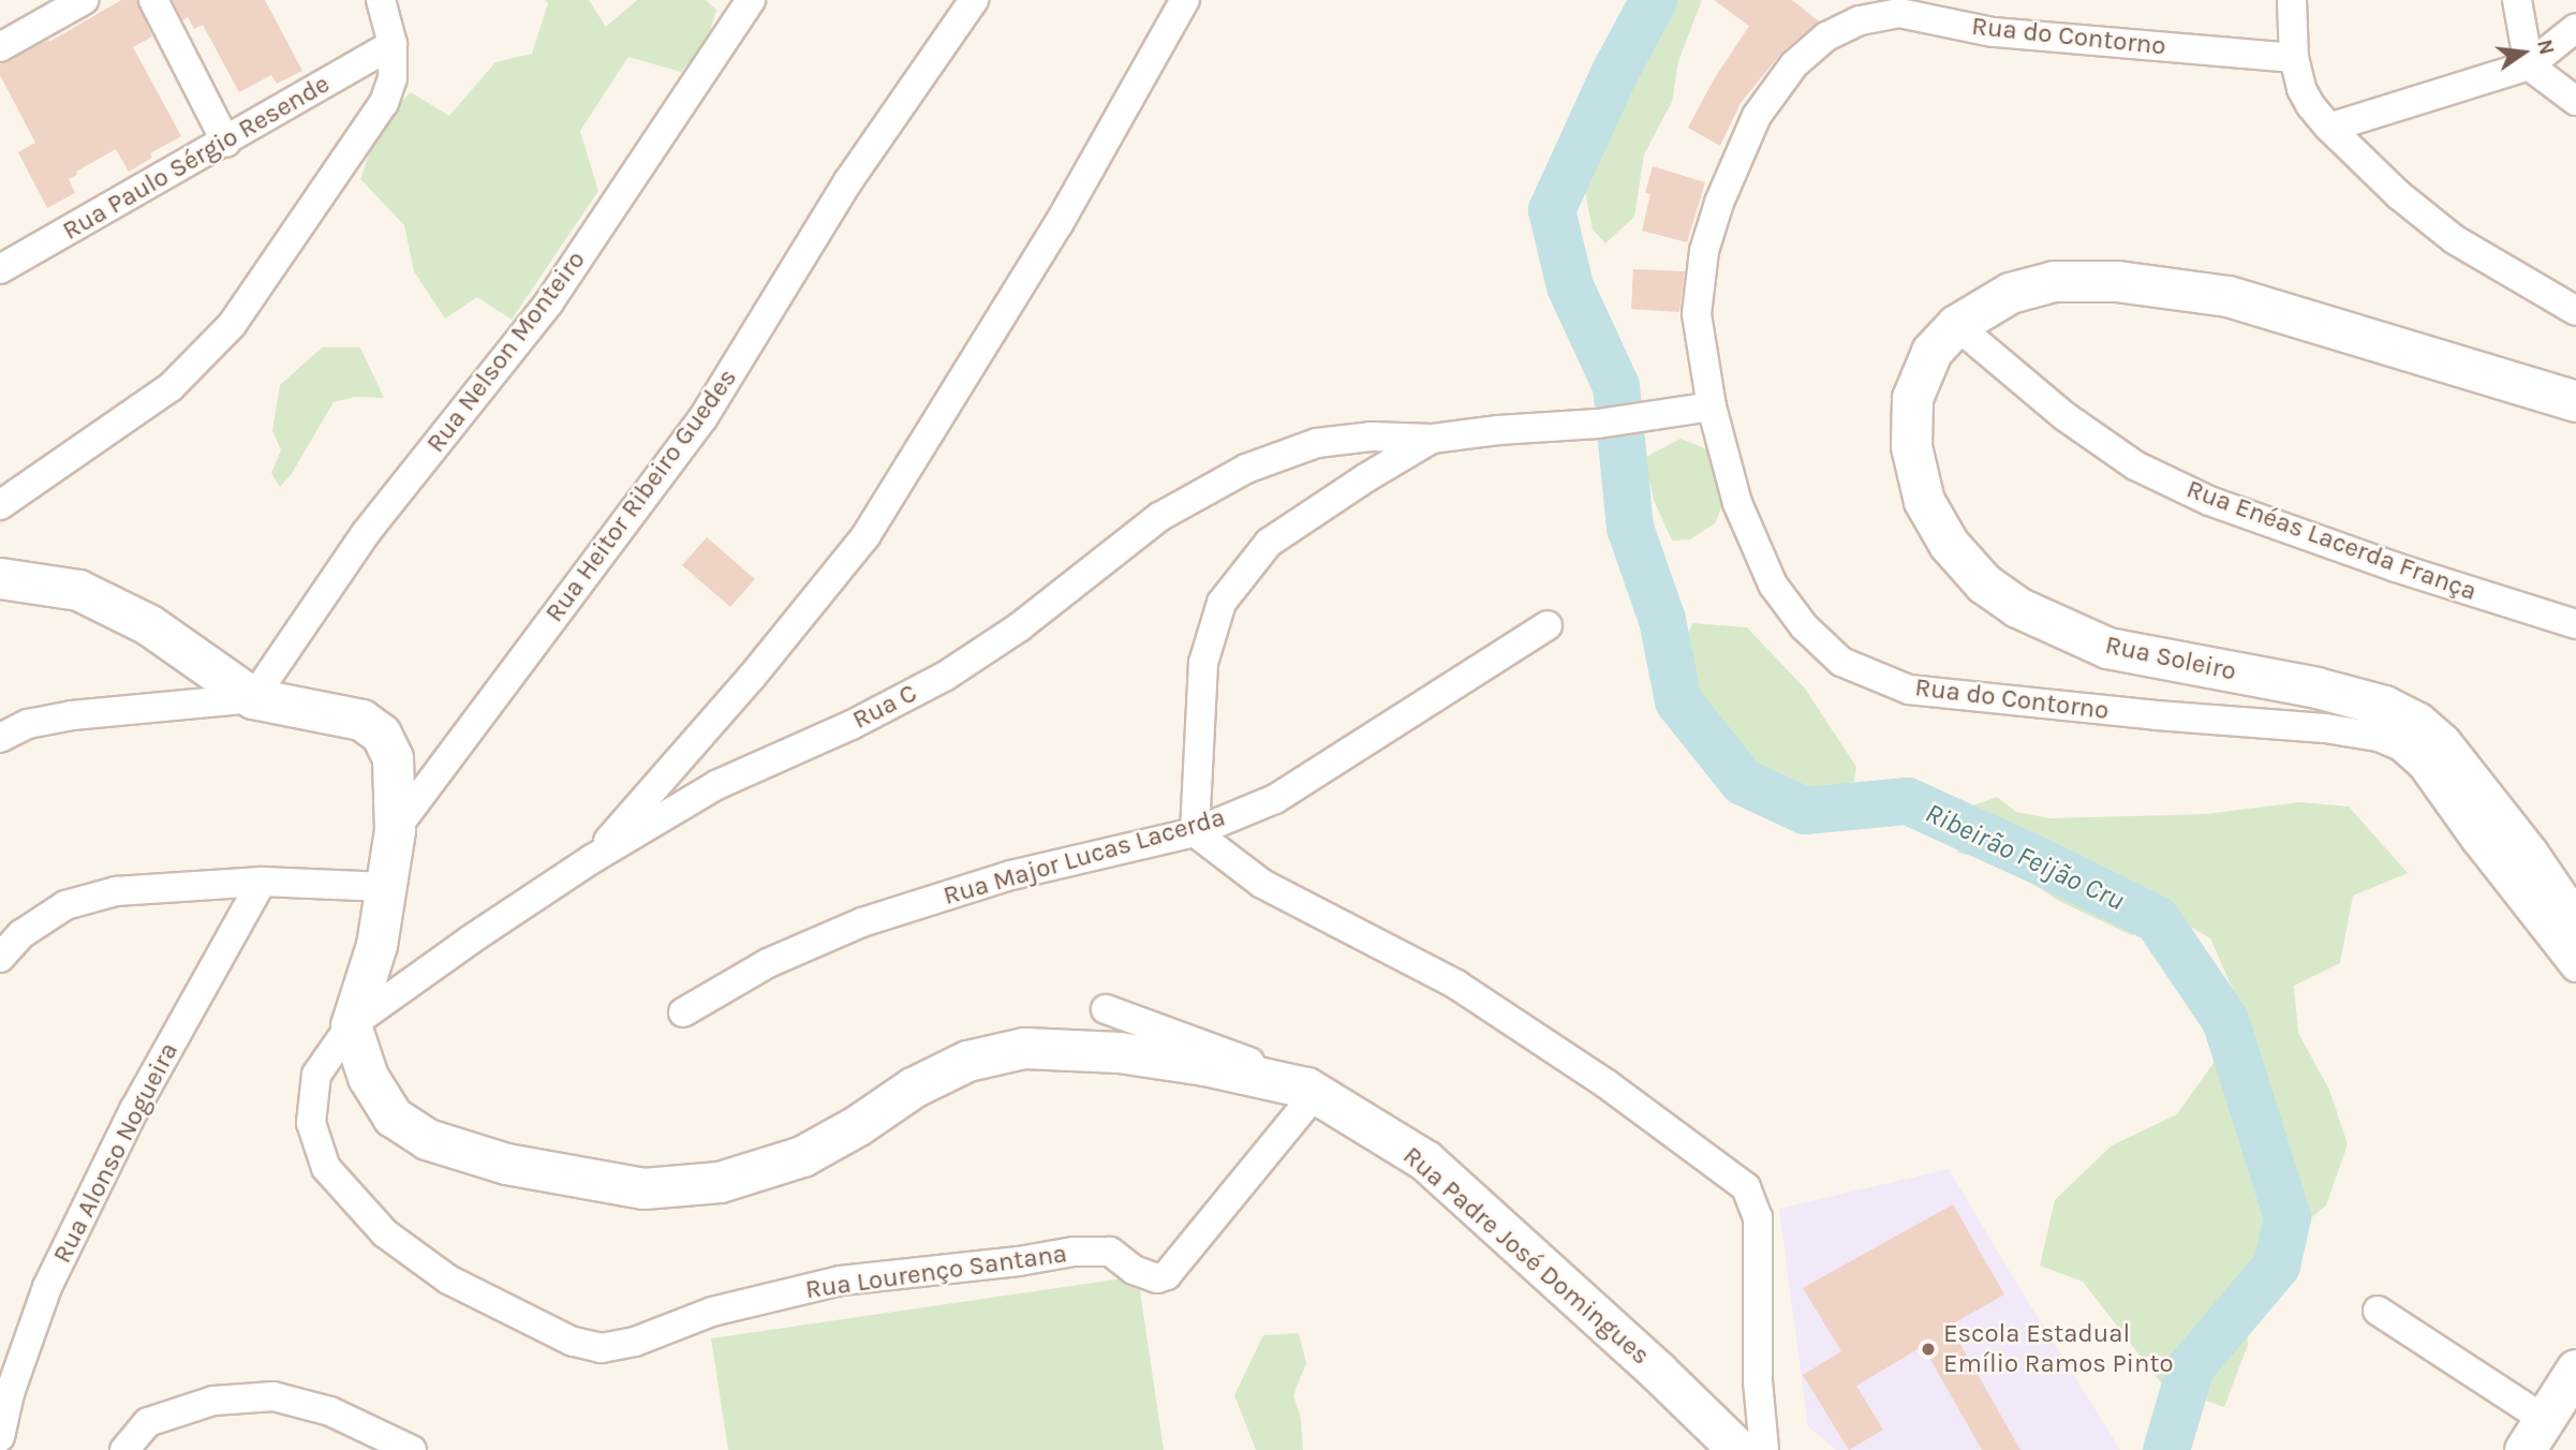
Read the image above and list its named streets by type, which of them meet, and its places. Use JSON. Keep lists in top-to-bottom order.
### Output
{
  "streets": {
    "street": [
      "Rua do Contorno",
      "Rua Paulo Sérgio Resende",
      "Rua Nelson Monteiro",
      "Rua Heitor Ribeiro Guedes",
      "Rua Enéas Lacerda França",
      "Rua Soleiro",
      "Rua C",
      "Rua Major Lucas Lacerda",
      "Rua Alonso Nogueira",
      "Rua Padre José Domingues",
      "Rua Lourenço Santana"
    ]
  },
  "crossings": [
    ["Rua Enéas Lacerda França", "Rua Soleiro"],
    ["Rua C", "Rua Padre José Domingues"],
    ["Rua C", "Rua Lourenço Santana"],
    ["Rua Padre José Domingues", "Rua Lourenço Santana"]
  ],
  "water": ["Ribeirão Feijão Cru"],
  "places": ["Escola Estadual Emílio Ramos Pinto"],
  "north": "right"
}
